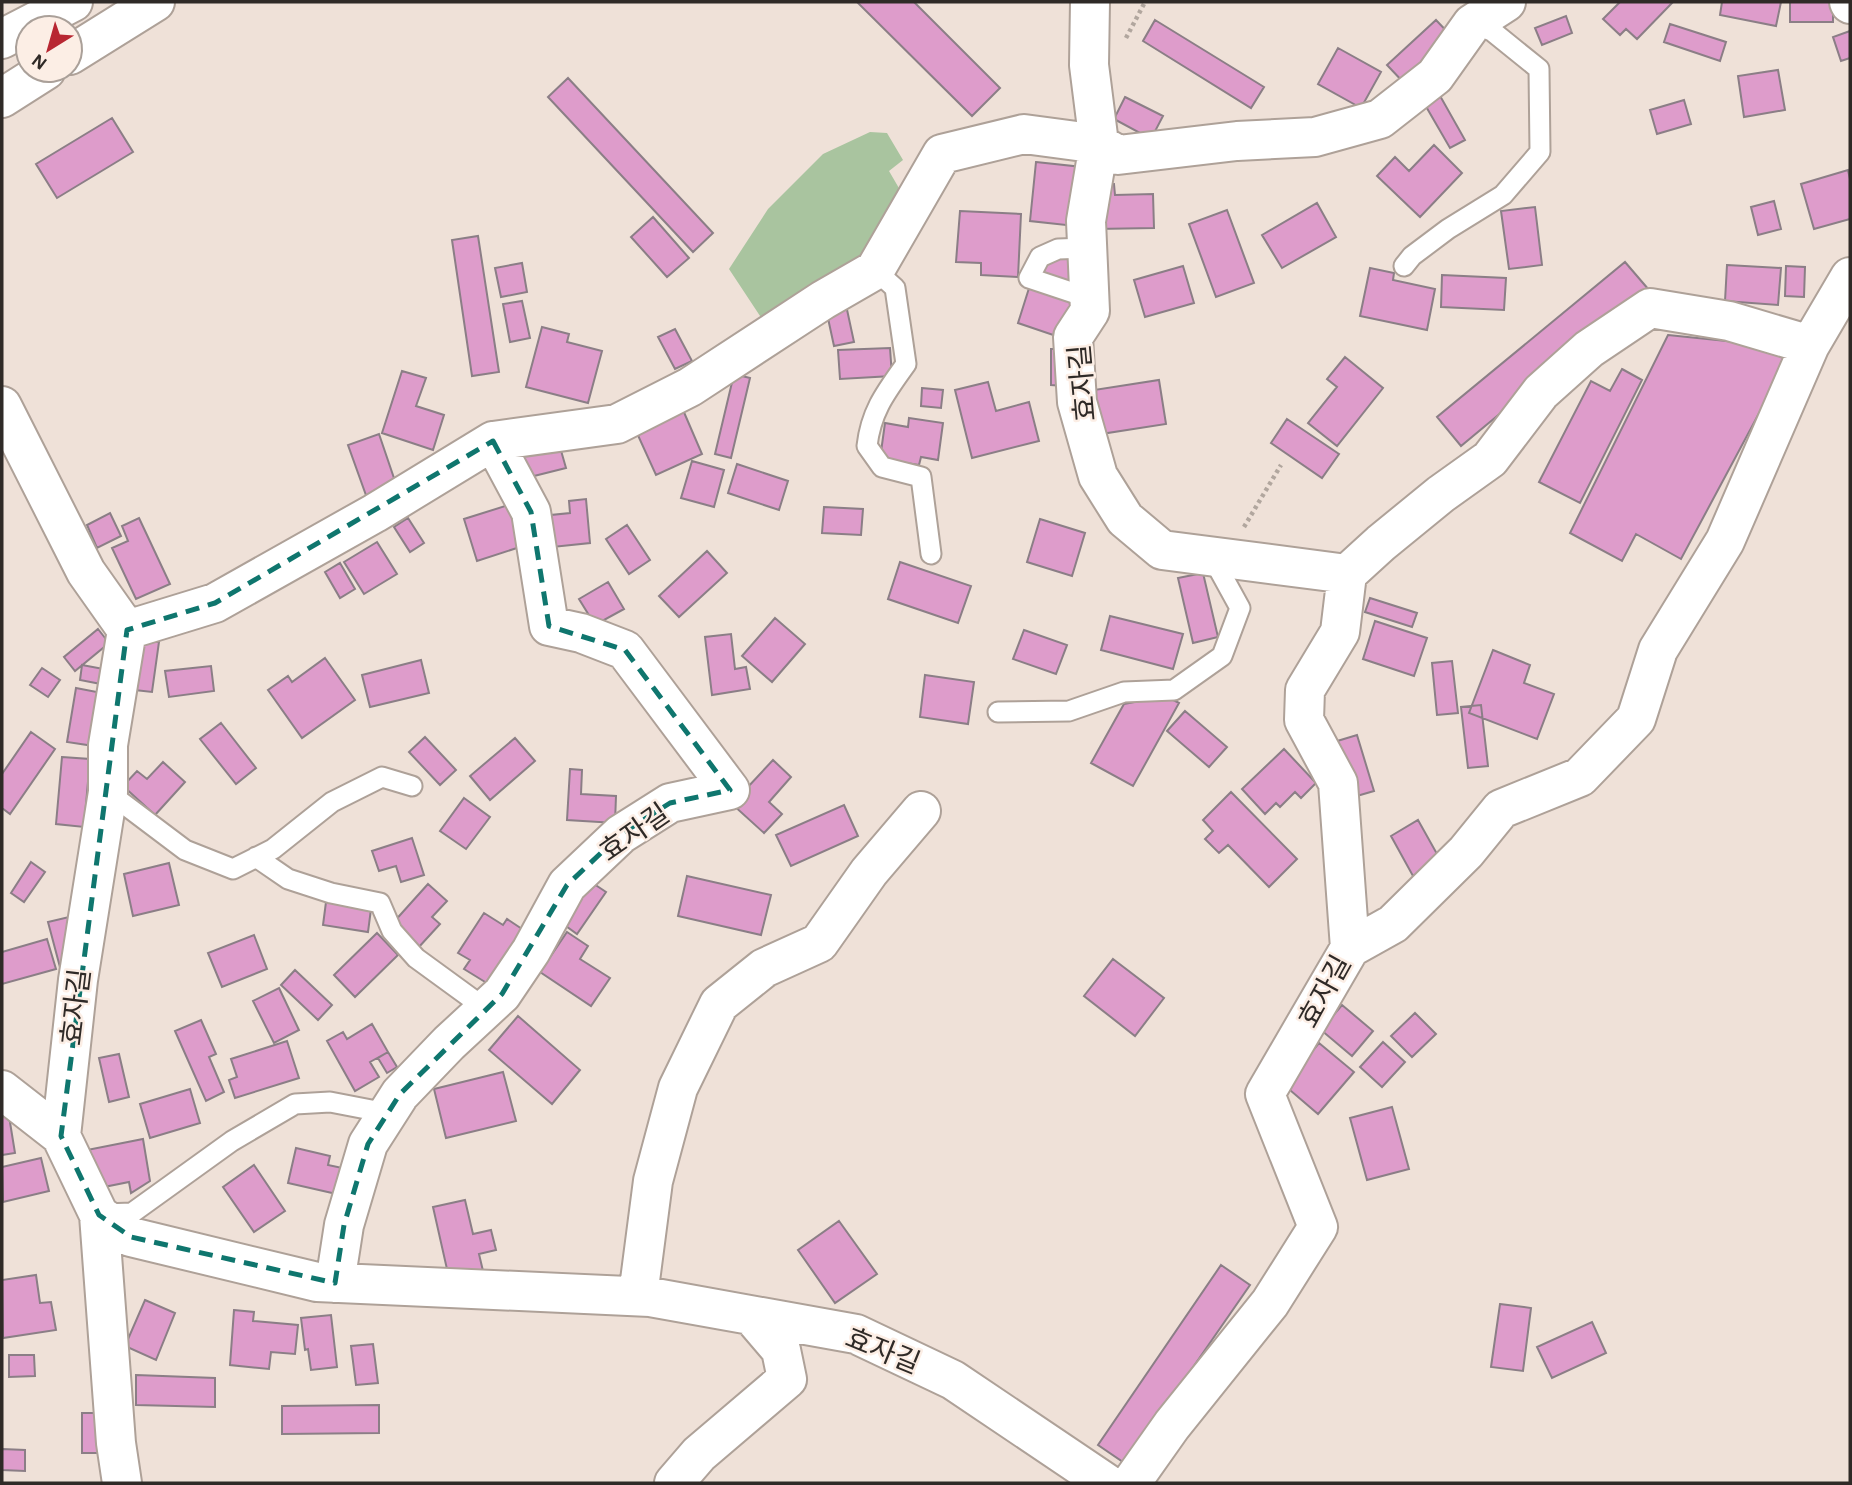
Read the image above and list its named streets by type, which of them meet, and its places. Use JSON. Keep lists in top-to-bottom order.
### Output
{
  "streets": {
    "street": ["효자길"]
  },
  "north": "bottom left"
}
